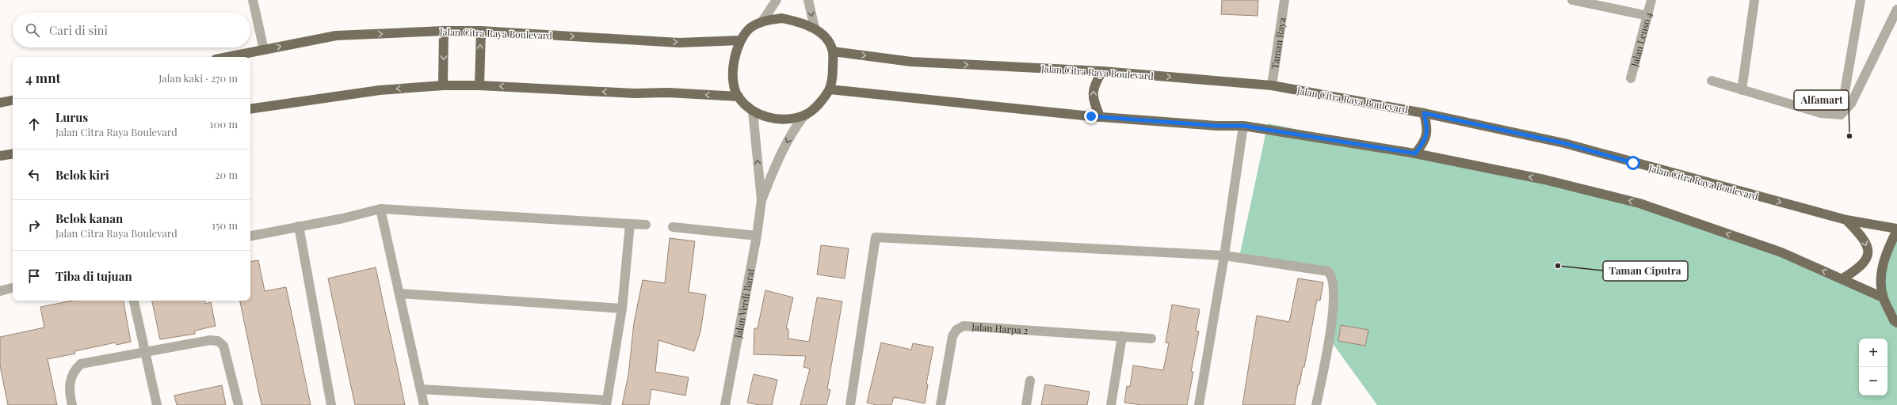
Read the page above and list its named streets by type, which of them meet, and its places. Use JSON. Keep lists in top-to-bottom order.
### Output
{
  "streets": {
    "main road": ["Jalan Citra Raya Boulevard"],
    "street": [
      "Jalan Lenso 4",
      "Taman Raya",
      "Jalan Verdi Barat",
      "Jalan Harpa 2"
    ]
  },
  "crossings": [
    ["Jalan Citra Raya Boulevard", "Taman Raya"],
    ["Jalan Citra Raya Boulevard", "Jalan Verdi Barat"]
  ],
  "places": ["Alfamart", "Taman Ciputra"],
  "page": {
    "search": "Cari di sini",
    "heading": ["4 mnt", "Jalan kaki · 270 m"],
    "list": [
      ["Lurus", "Jalan Citra Raya Boulevard", "100 m"],
      ["Belok kiri", "20 m"],
      ["Belok kanan", "Jalan Citra Raya Boulevard", "150 m"],
      "Tiba di tujuan"
    ],
    "map_buttons": ["+", "−"]
  }
}
